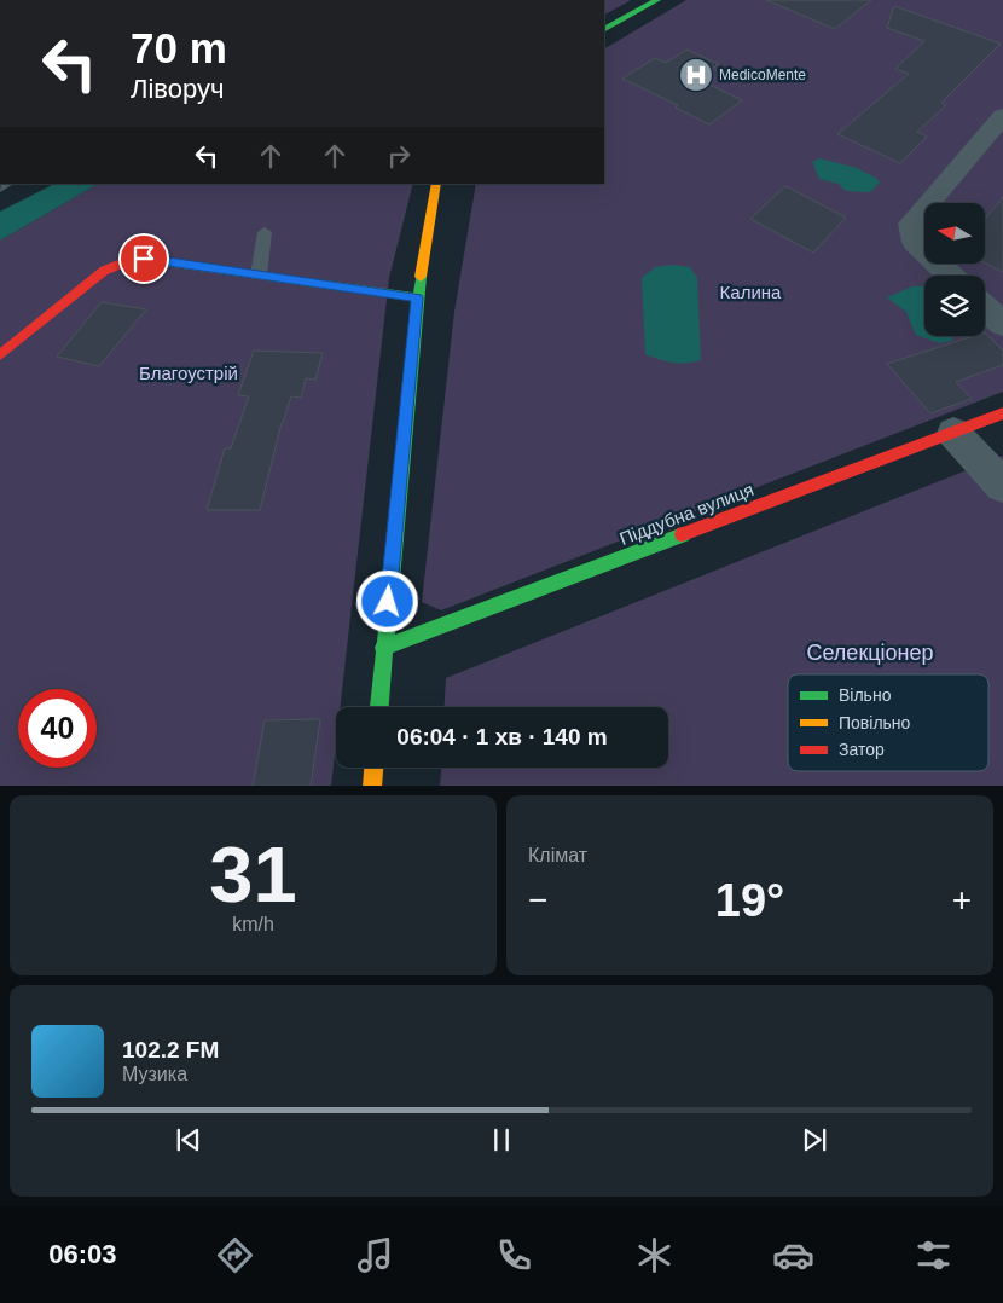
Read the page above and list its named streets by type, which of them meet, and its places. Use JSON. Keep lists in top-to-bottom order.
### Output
{
  "streets": {
    "street": ["Піддубна вулиця"]
  },
  "parks": ["Калина", "Благоустрій", "Селекціонер"],
  "places": {
    "hospital": ["MedicoMente"]
  },
  "legend": ["Вільно", "Повільно", "Затор"],
  "north": "left",
  "page": {
    "turn": ["70 m", "Ліворуч"],
    "limit": "40",
    "trip": "06:04 · 1 хв · 140 m",
    "tile": [
      ["31", "km/h"],
      "Клімат"
    ],
    "heat": ["−", "19°", "+"],
    "song": ["102.2 FM", "Музика"],
    "tabs": "06:03"
  }
}
